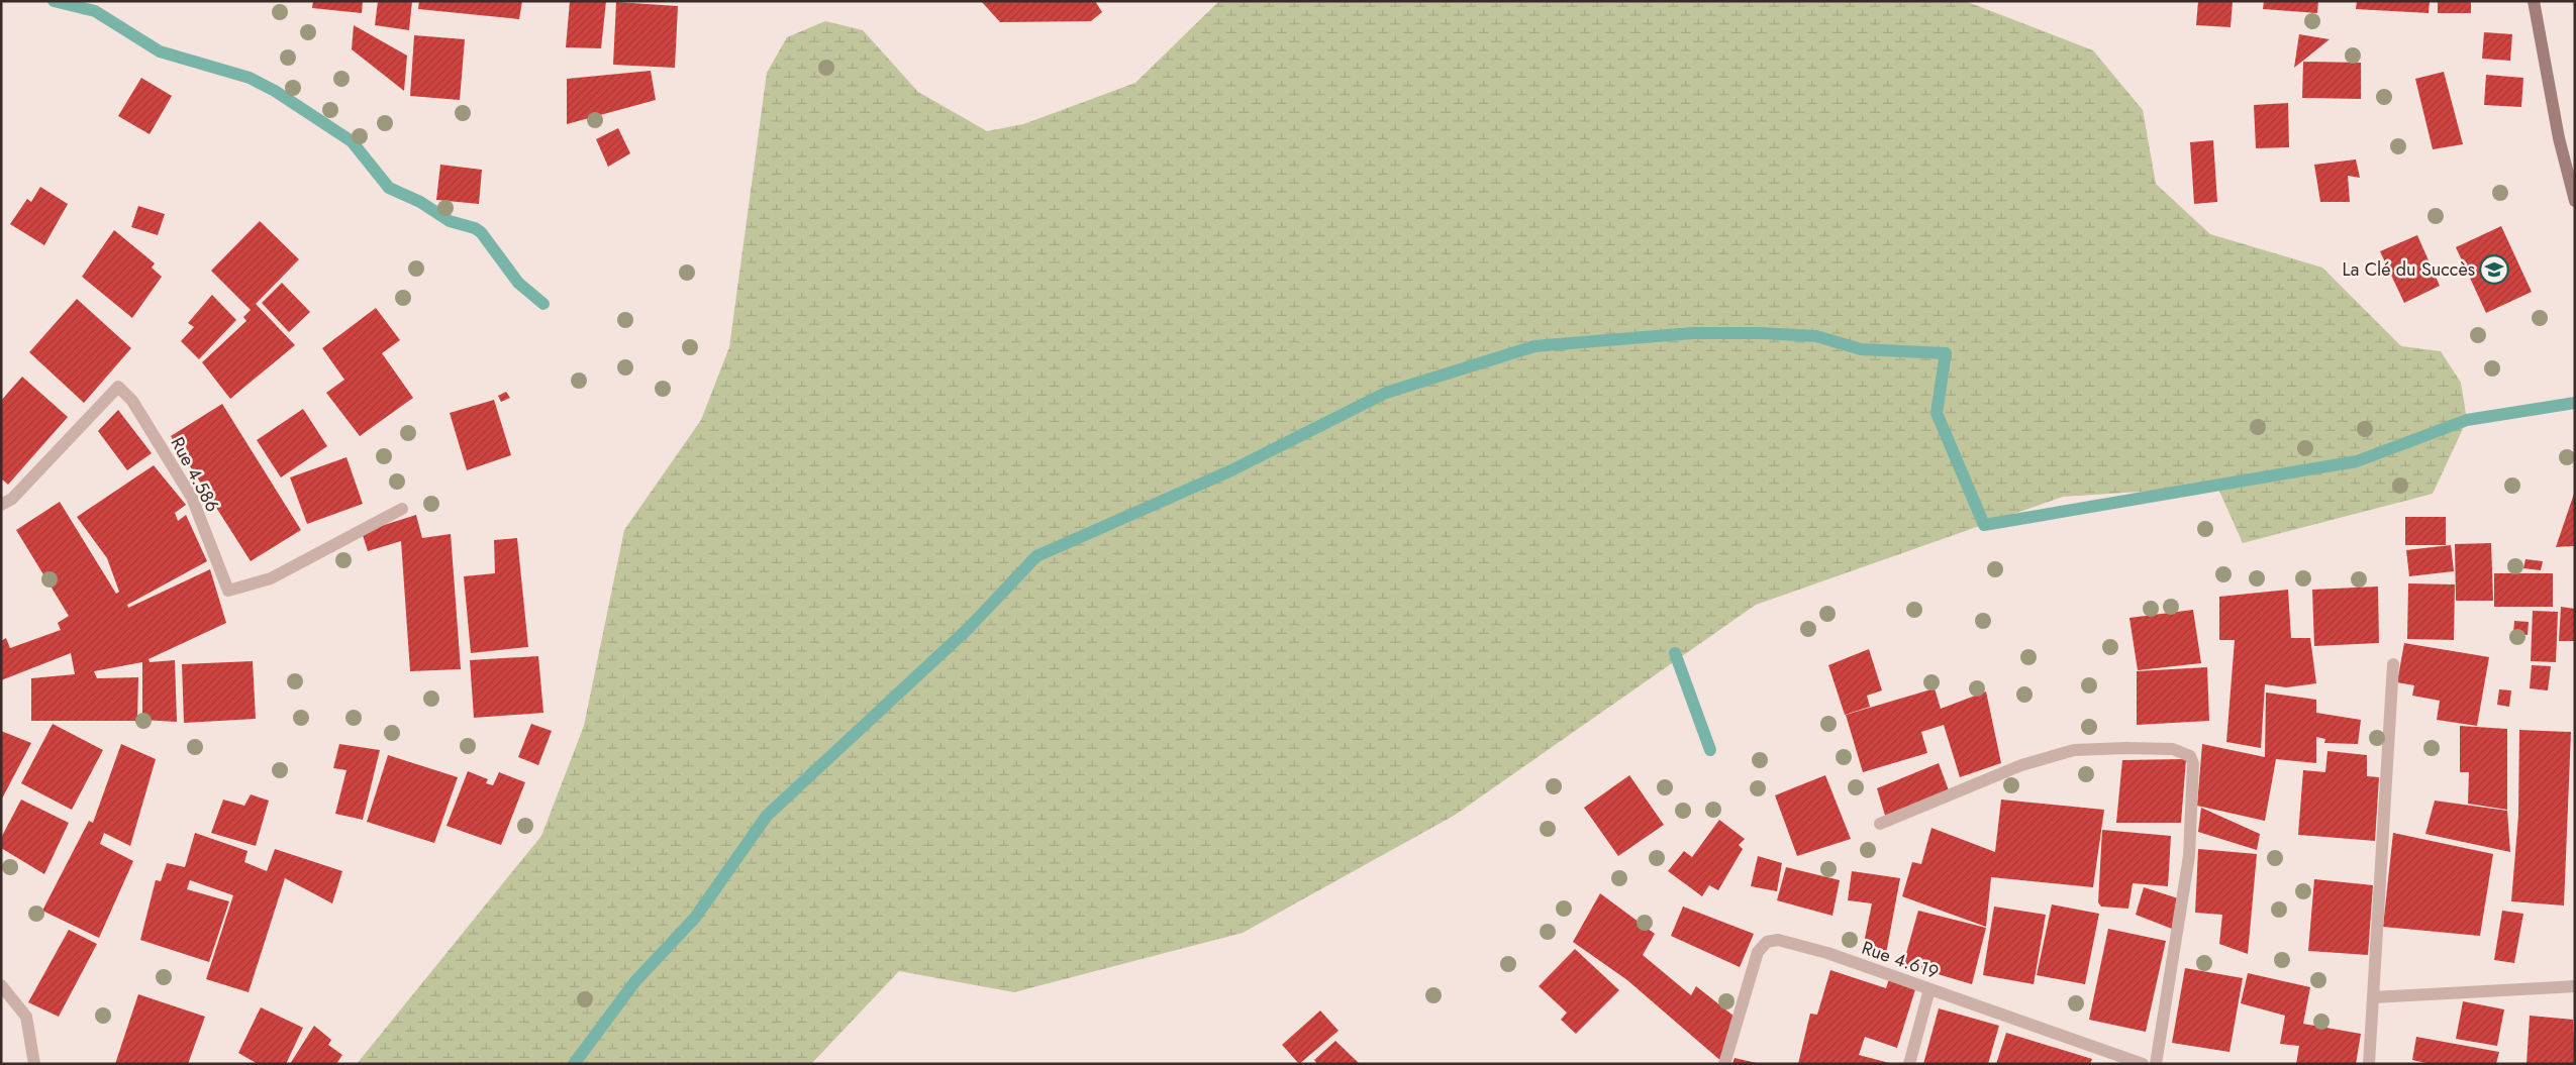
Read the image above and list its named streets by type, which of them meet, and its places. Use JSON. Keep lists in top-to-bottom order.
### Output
{
  "streets": {
    "street": ["Rue 4.586", "Rue 4.619"]
  },
  "places": {
    "school or university": ["La Clé du Succès"]
  }
}
